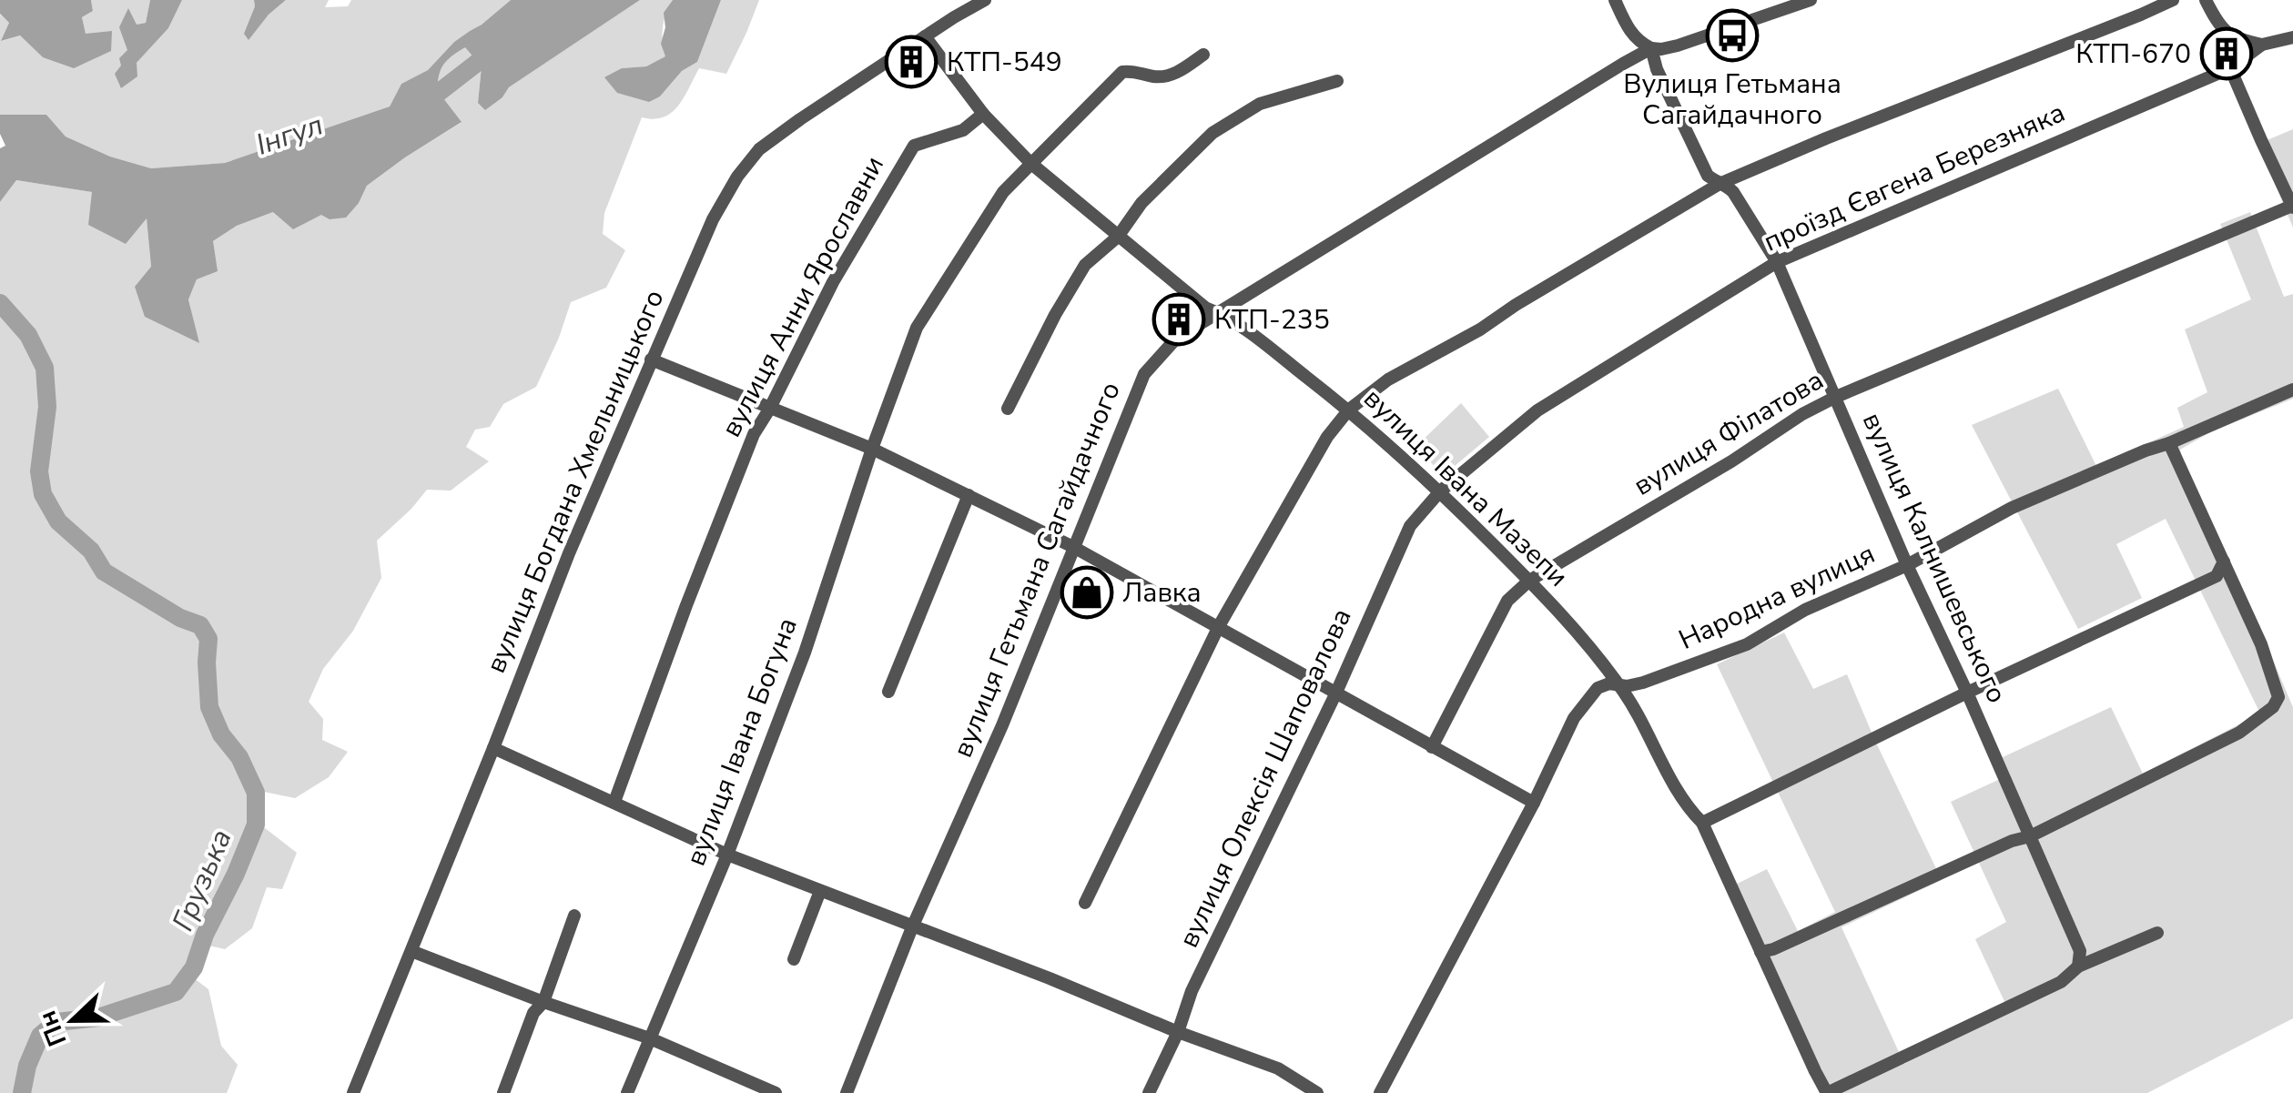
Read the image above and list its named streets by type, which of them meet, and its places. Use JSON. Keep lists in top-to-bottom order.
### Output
{
  "streets": {
    "street": [
      "проїзд Євгена Березняка",
      "вулиця Анни Ярославни",
      "вулиця Філатова",
      "вулиця Богдана Хмельницького",
      "вулиця Івана Мазепи",
      "вулиця Калнишевського",
      "вулиця Гетьмана Сагайдачного",
      "Народна вулиця",
      "вулиця Івана Богуна",
      "вулиця Олексія Шаповалова"
    ]
  },
  "crossings": [
    ["проїзд Євгена Березняка", "вулиця Івана Мазепи"],
    ["проїзд Євгена Березняка", "вулиця Калнишевського"],
    ["проїзд Євгена Березняка", "вулиця Олексія Шаповалова"],
    ["вулиця Анни Ярославни", "вулиця Івана Мазепи"],
    ["вулиця Філатова", "вулиця Івана Мазепи"],
    ["вулиця Філатова", "вулиця Калнишевського"],
    ["вулиця Богдана Хмельницького", "вулиця Івана Мазепи"],
    ["вулиця Івана Мазепи", "вулиця Гетьмана Сагайдачного"],
    ["вулиця Івана Мазепи", "Народна вулиця"],
    ["вулиця Івана Мазепи", "вулиця Івана Богуна"],
    ["вулиця Івана Мазепи", "вулиця Олексія Шаповалова"],
    ["вулиця Калнишевського", "вулиця Гетьмана Сагайдачного"],
    ["вулиця Калнишевського", "Народна вулиця"]
  ],
  "water": ["Інгул", "Грузька"],
  "places": {
    "bus stop": ["Вулиця Гетьмана Сагайдачного"],
    "building": ["КТП-670", "КТП-549", "КТП-235"],
    "shop": ["Лавка"]
  },
  "north": "left"
}
